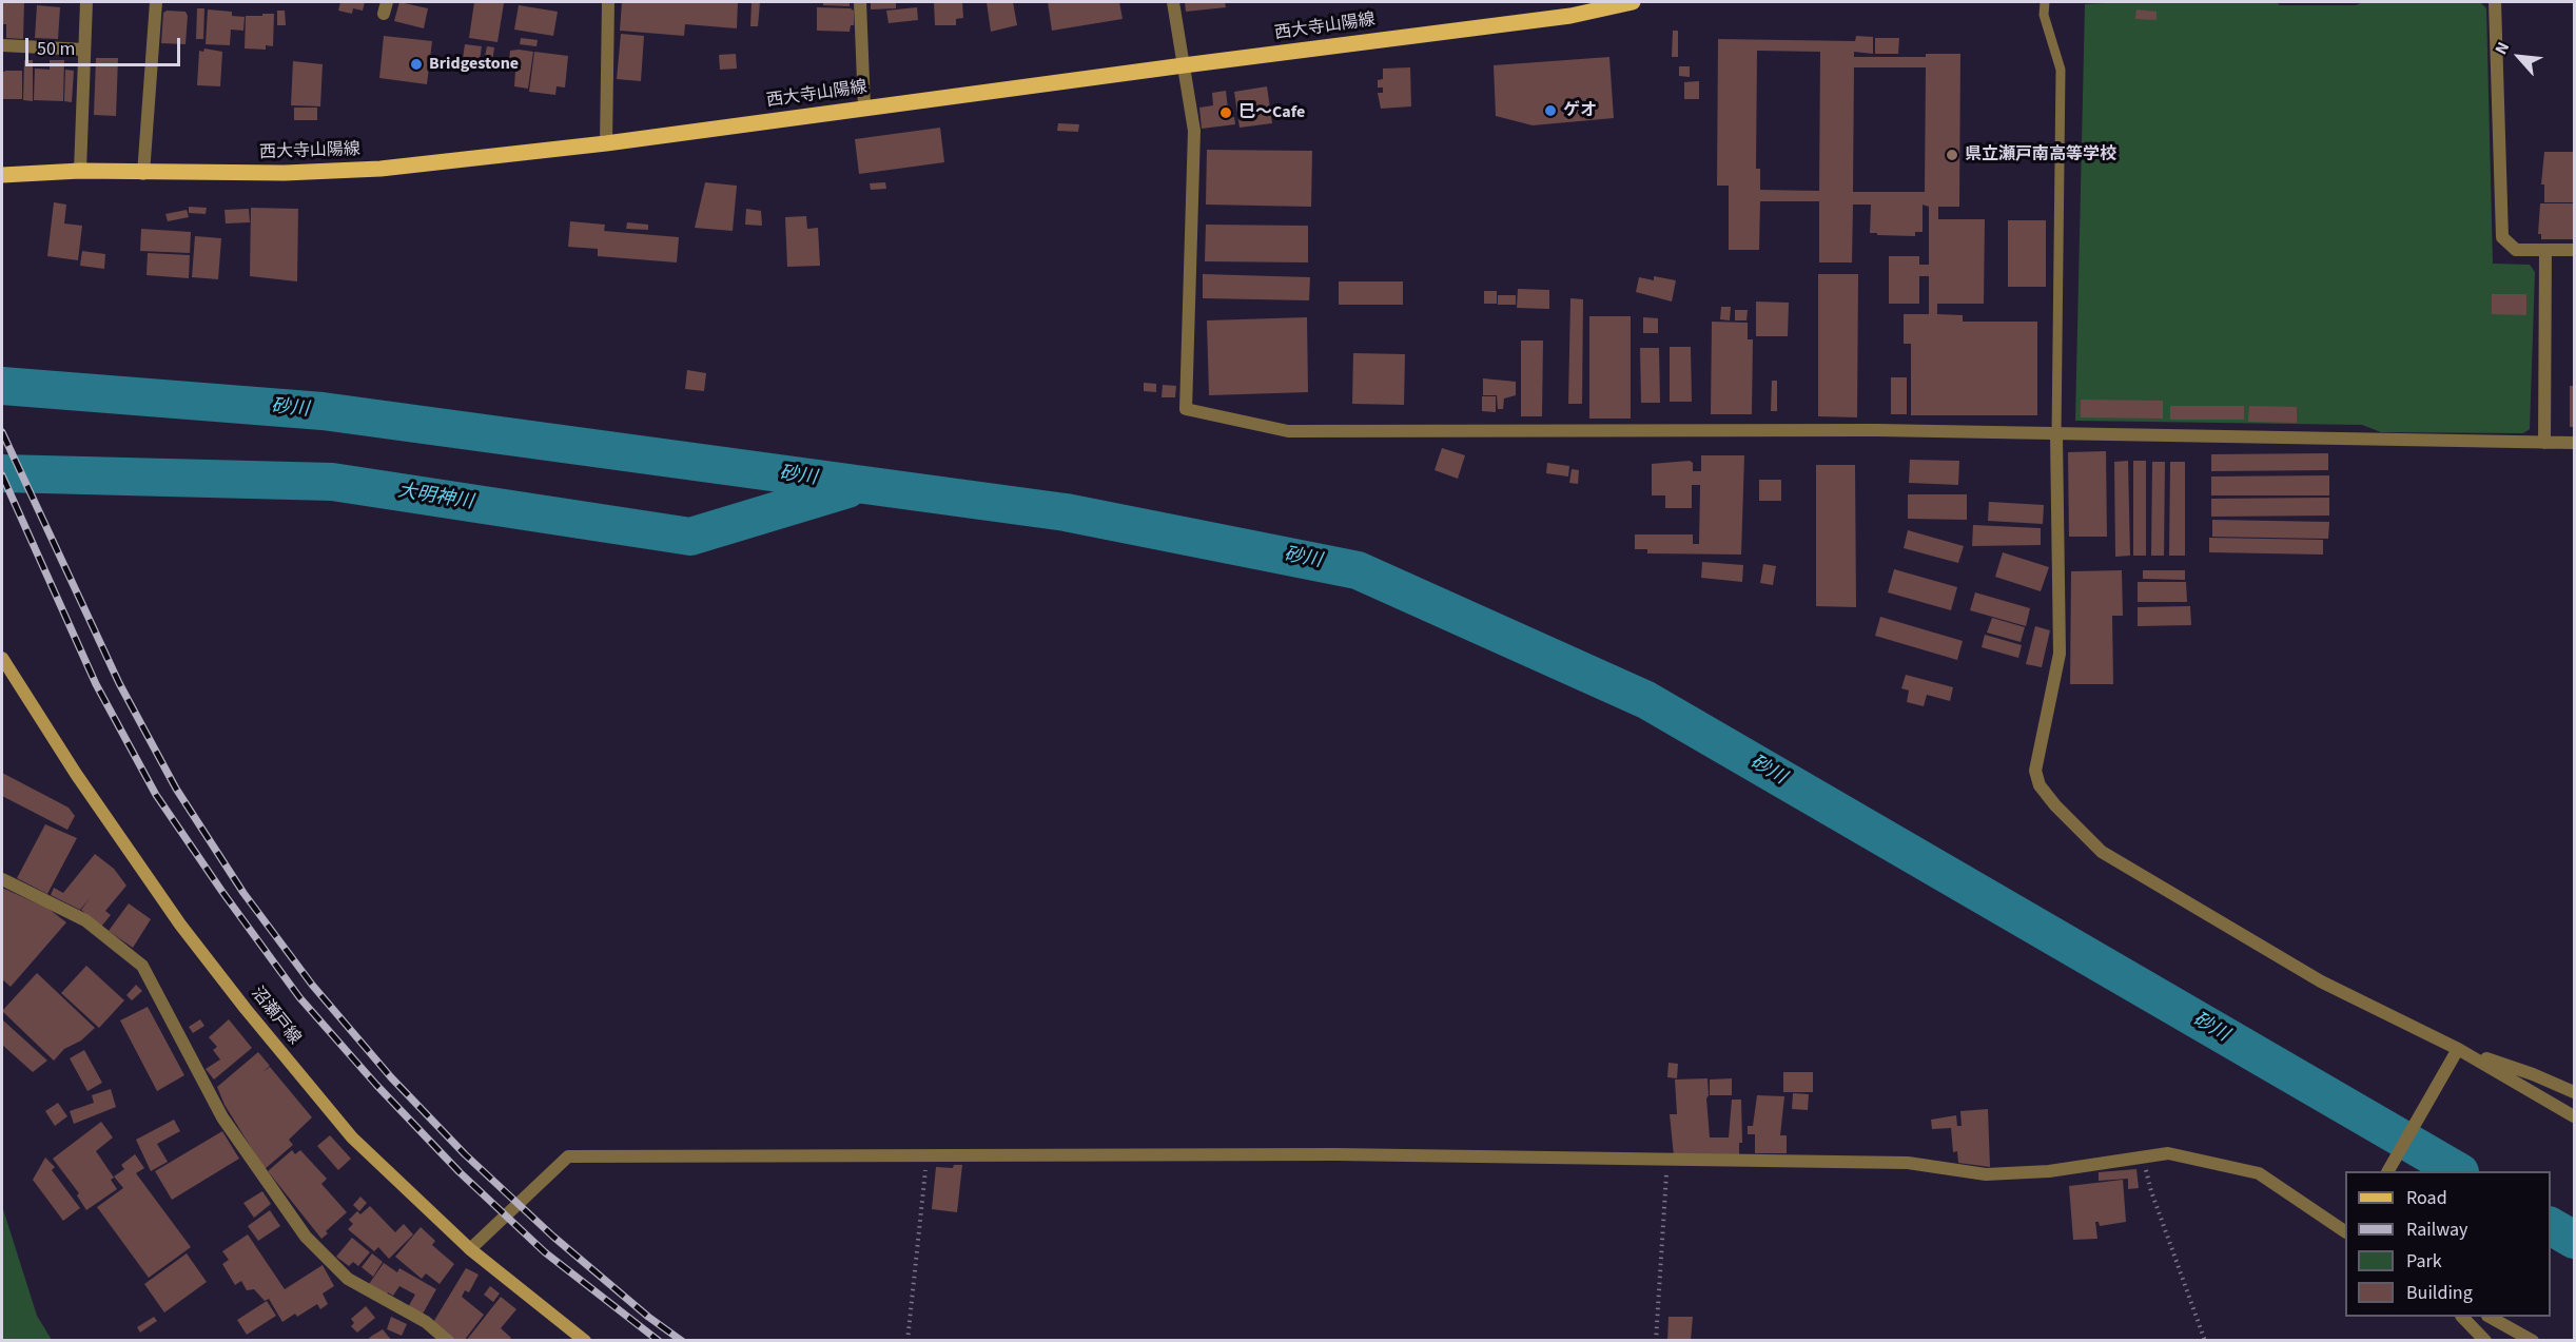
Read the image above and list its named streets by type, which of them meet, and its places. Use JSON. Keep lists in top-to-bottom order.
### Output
{
  "streets": {
    "main road": ["西大寺山陽線", "沼瀬戸線"]
  },
  "water": ["砂川", "大明神川"],
  "places": [
    "Bridgestone",
    "ゲオ",
    "巳～Cafe",
    "県立瀬戸南高等学校"
  ],
  "legend": [
    "Road",
    "Railway",
    "Park",
    "Building"
  ],
  "scale_bar": "50 m",
  "north": "top left"
}
